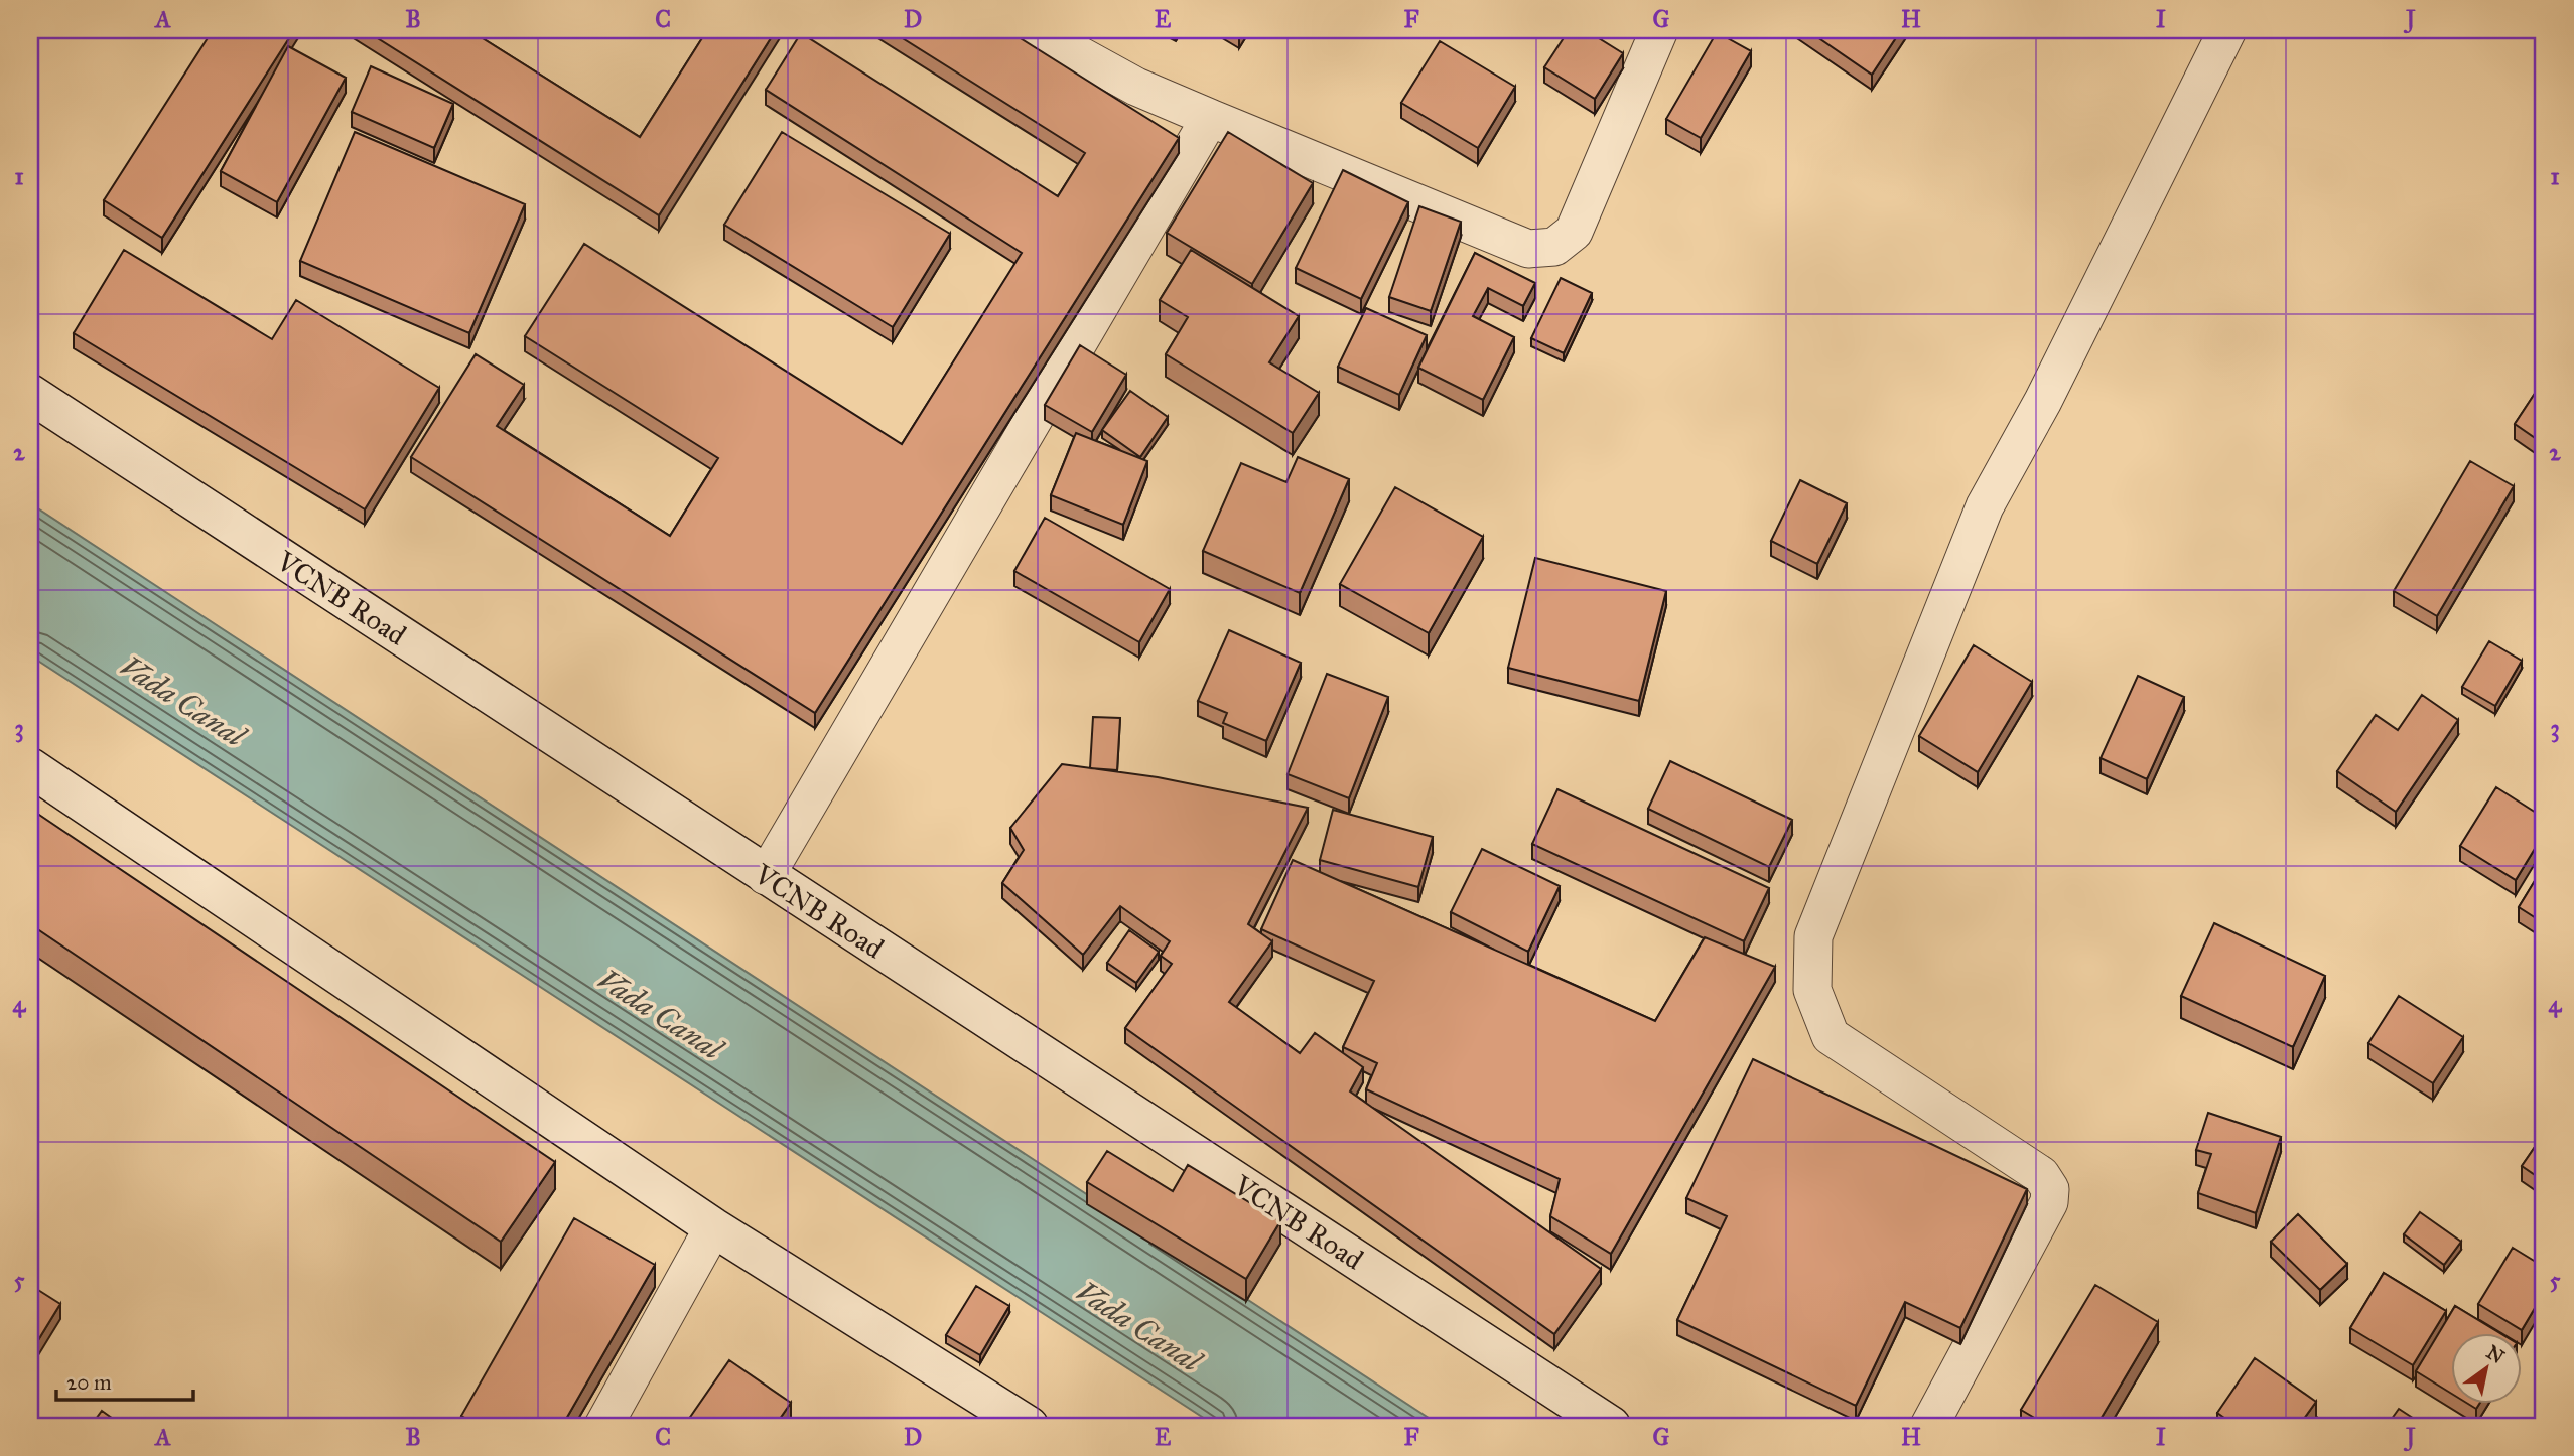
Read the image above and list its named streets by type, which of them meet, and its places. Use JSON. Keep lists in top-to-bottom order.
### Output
{
  "streets": {
    "main road": ["VCNB Road"]
  },
  "water": ["Vada Canal"],
  "scale_bar": "20 m",
  "north": "top right",
  "grid": {
    "columns": [
      "A",
      "B",
      "C",
      "D",
      "E",
      "F",
      "G",
      "H",
      "I",
      "J"
    ],
    "rows": [
      "1",
      "2",
      "3",
      "4",
      "5"
    ]
  }
}
